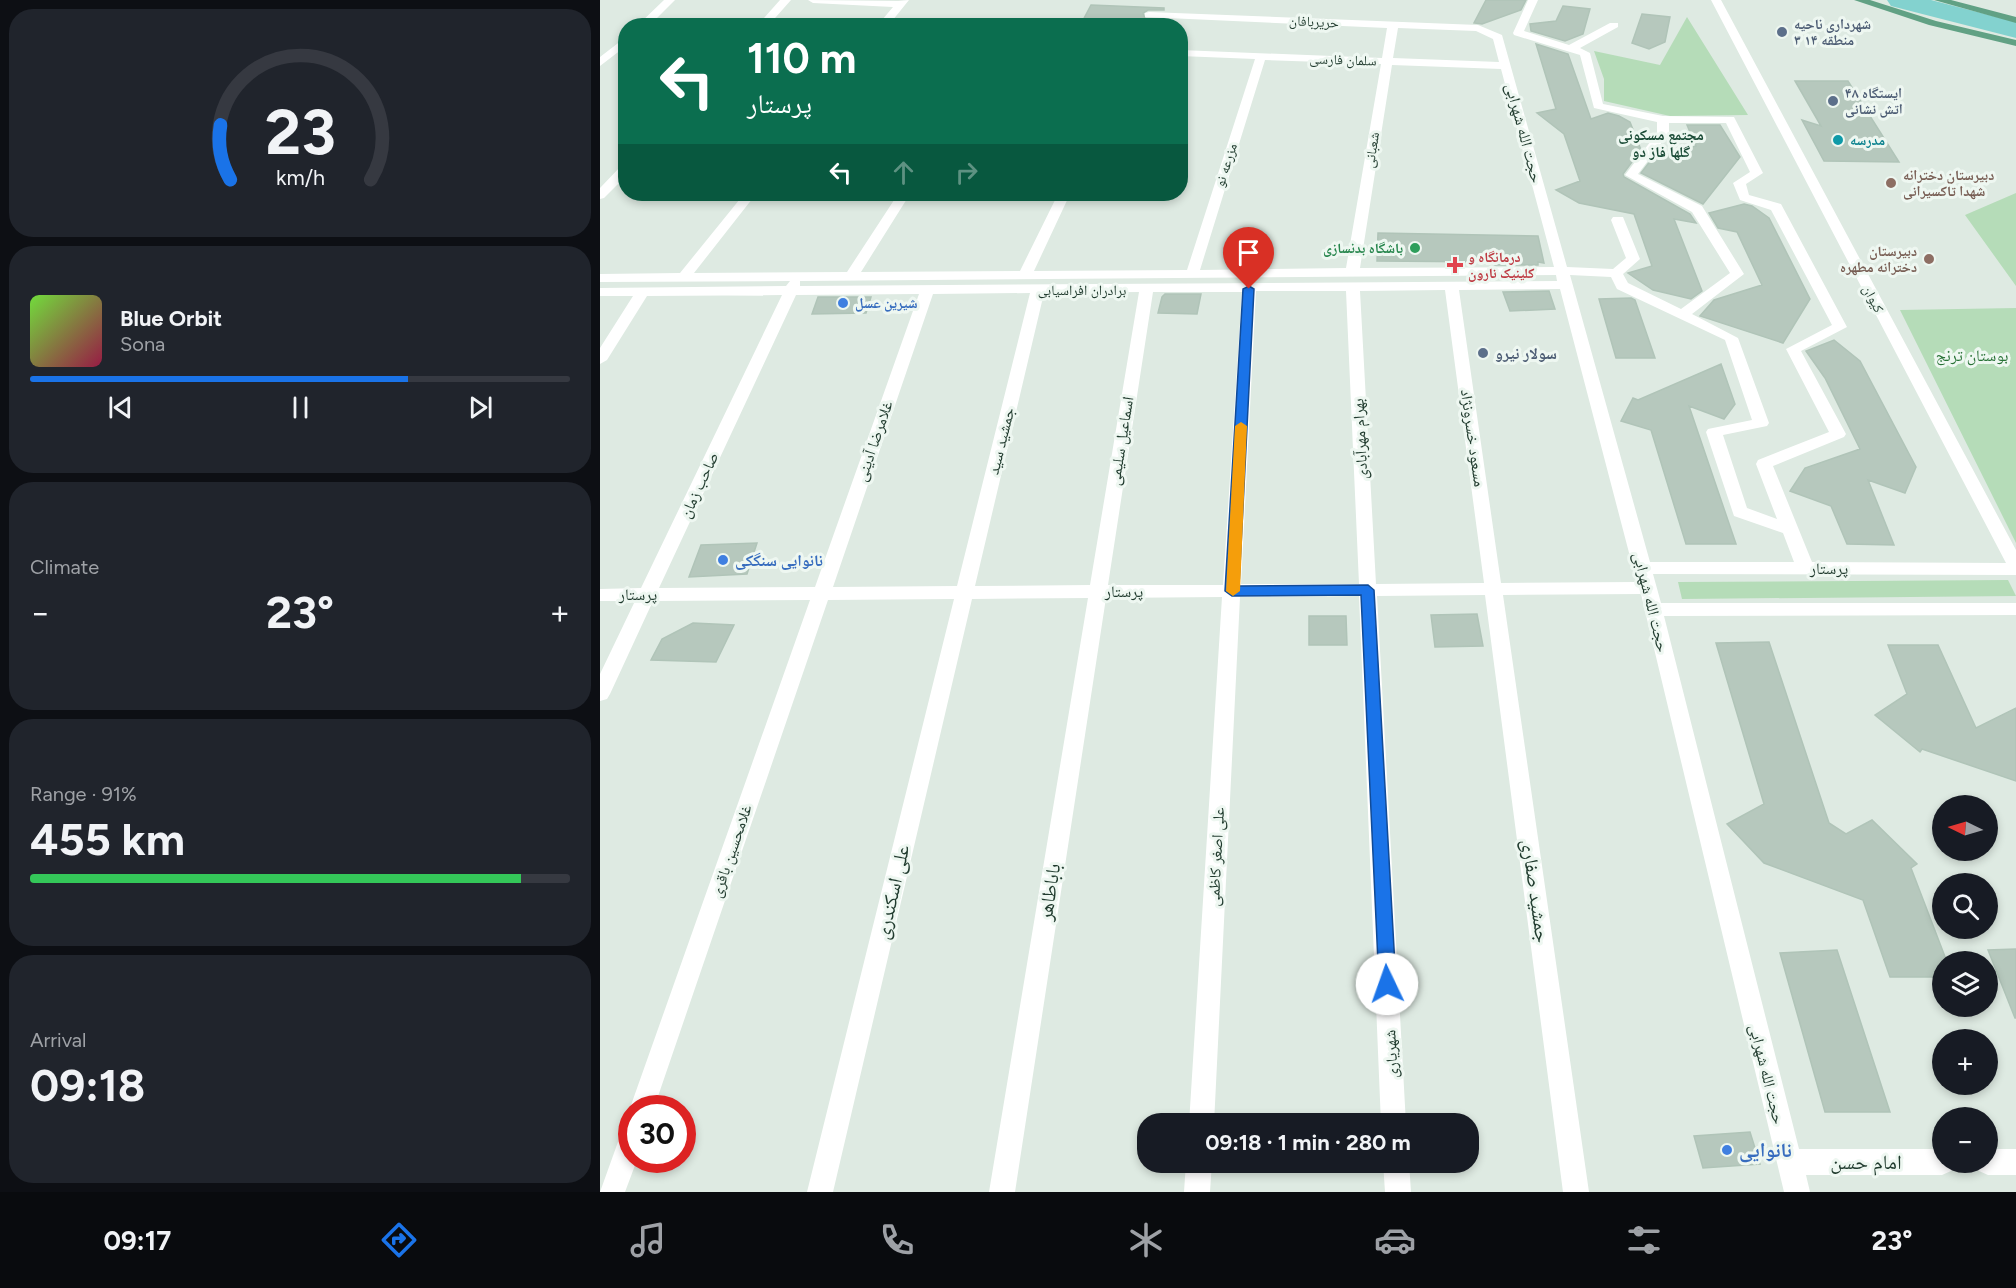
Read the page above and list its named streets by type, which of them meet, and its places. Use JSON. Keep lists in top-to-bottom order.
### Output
{
  "streets": {
    "street": [
      "حریربافان",
      "سلمان فارسی",
      "حجت الله شهرابی",
      "شعبانی",
      "مزرعه نو",
      "برادران افراسیابی",
      "کیوان",
      "مسعود خسرونژاد",
      "بهرام مهرآبادی",
      "غلامرضا آدینی",
      "جمشید سید",
      "اسماعیل سلیمی",
      "صاحب زمان",
      "پرستار",
      "غلامحسین باقری",
      "علی اصغر کاظمی",
      "جمشید صفاری",
      "علی اسکندری",
      "باباطاهر",
      "شهریاری",
      "امام حسن"
    ]
  },
  "crossings": [
    ["حریربافان", "حجت الله شهرابی"],
    ["حریربافان", "شعبانی"],
    ["سلمان فارسی", "حجت الله شهرابی"],
    ["سلمان فارسی", "شعبانی"],
    ["سلمان فارسی", "مزرعه نو"],
    ["حجت الله شهرابی", "برادران افراسیابی"],
    ["حجت الله شهرابی", "پرستار"],
    ["حجت الله شهرابی", "امام حسن"],
    ["شعبانی", "برادران افراسیابی"],
    ["شعبانی", "بهرام مهرآبادی"],
    ["مزرعه نو", "برادران افراسیابی"],
    ["برادران افراسیابی", "مسعود خسرونژاد"],
    ["برادران افراسیابی", "بهرام مهرآبادی"],
    ["برادران افراسیابی", "غلامرضا آدینی"],
    ["برادران افراسیابی", "جمشید سید"],
    ["برادران افراسیابی", "اسماعیل سلیمی"],
    ["برادران افراسیابی", "صاحب زمان"],
    ["برادران افراسیابی", "علی اصغر کاظمی"],
    ["کیوان", "پرستار"],
    ["مسعود خسرونژاد", "پرستار"],
    ["مسعود خسرونژاد", "جمشید صفاری"],
    ["بهرام مهرآبادی", "پرستار"],
    ["بهرام مهرآبادی", "شهریاری"],
    ["غلامرضا آدینی", "پرستار"],
    ["غلامرضا آدینی", "غلامحسین باقری"],
    ["جمشید سید", "پرستار"],
    ["جمشید سید", "علی اسکندری"],
    ["اسماعیل سلیمی", "پرستار"],
    ["اسماعیل سلیمی", "باباطاهر"],
    ["صاحب زمان", "پرستار"],
    ["پرستار", "غلامحسین باقری"],
    ["پرستار", "علی اصغر کاظمی"],
    ["پرستار", "جمشید صفاری"],
    ["پرستار", "علی اسکندری"],
    ["پرستار", "باباطاهر"],
    ["پرستار", "شهریاری"]
  ],
  "districts": ["مجتمع مسکونی گلها فاز دو"],
  "parks": ["بوستان ترنج"],
  "places": {
    "other": [
      "شهرداری ناحیه ۳ منطقه ۱۴",
      "ایستگاه ۴۸ اتش نشانی",
      "مدرسه",
      "دبیرستان دخترانه شهدا تاکسیرانی",
      "باشگاه بدنسازی",
      "دبیرستان دخترانه مطهره",
      "شیرین عسل",
      "سولار نیرو",
      "نانوایی سنگکی",
      "نانوایی"
    ],
    "health": ["درمانگاه و کلینیک نارون"]
  },
  "north": "left",
  "page": {
    "turn": ["110 m", "پرستار"],
    "song": ["Blue Orbit", "Sona"],
    "tile": [
      "Climate",
      ["Range · 91%", "455 km"],
      ["Arrival", "09:18"]
    ],
    "heat": ["−", "23°", "+"],
    "map_buttons": ["+", "−"],
    "limit": "30",
    "trip": "09:18 · 1 min · 280 m",
    "tabs": ["09:17", "23°"],
    "gauge": ["23", "km/h"]
  }
}
